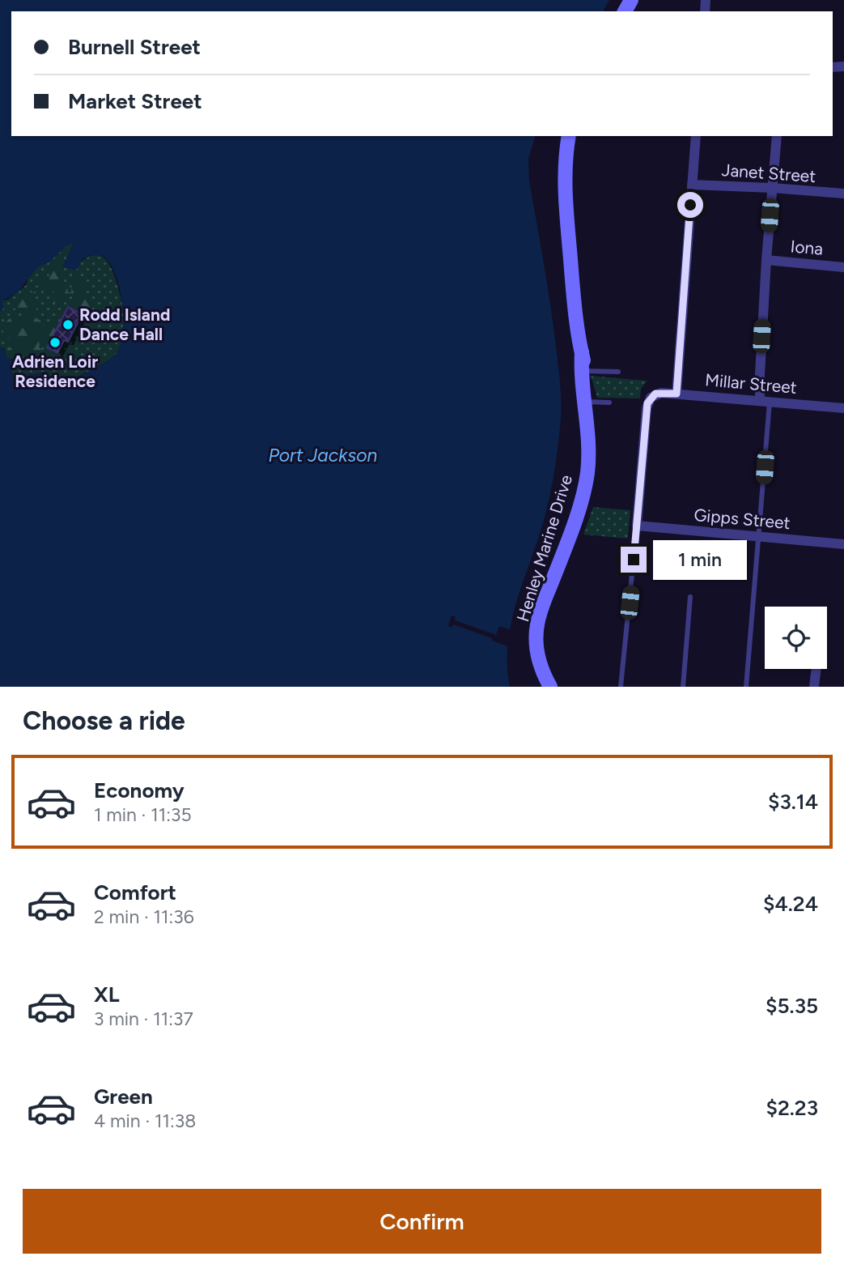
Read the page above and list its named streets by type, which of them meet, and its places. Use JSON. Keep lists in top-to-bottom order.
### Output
{
  "streets": {
    "main road": ["Henley Marine Drive"],
    "street": [
      "Janet Street",
      "Iona",
      "Millar Street",
      "Gipps Street"
    ]
  },
  "crossings": [
    ["Millar Street", "Gipps Street"]
  ],
  "water": ["Port Jackson"],
  "places": ["Rodd Island Dance Hall", "Adrien Loir Residence"],
  "page": {
    "banner": ["Burnell Street", "Market Street"],
    "bubble": "1 min",
    "heading": "Choose a ride",
    "list": [
      {
        "name": "Economy",
        "note": "1 min · 11:35",
        "value": "$3.14"
      },
      {
        "name": "Comfort",
        "note": "2 min · 11:36",
        "value": "$4.24"
      },
      {
        "name": "XL",
        "note": "3 min · 11:37",
        "value": "$5.35"
      },
      {
        "name": "Green",
        "note": "4 min · 11:38",
        "value": "$2.23"
      }
    ],
    "buttons": "Confirm"
  }
}
